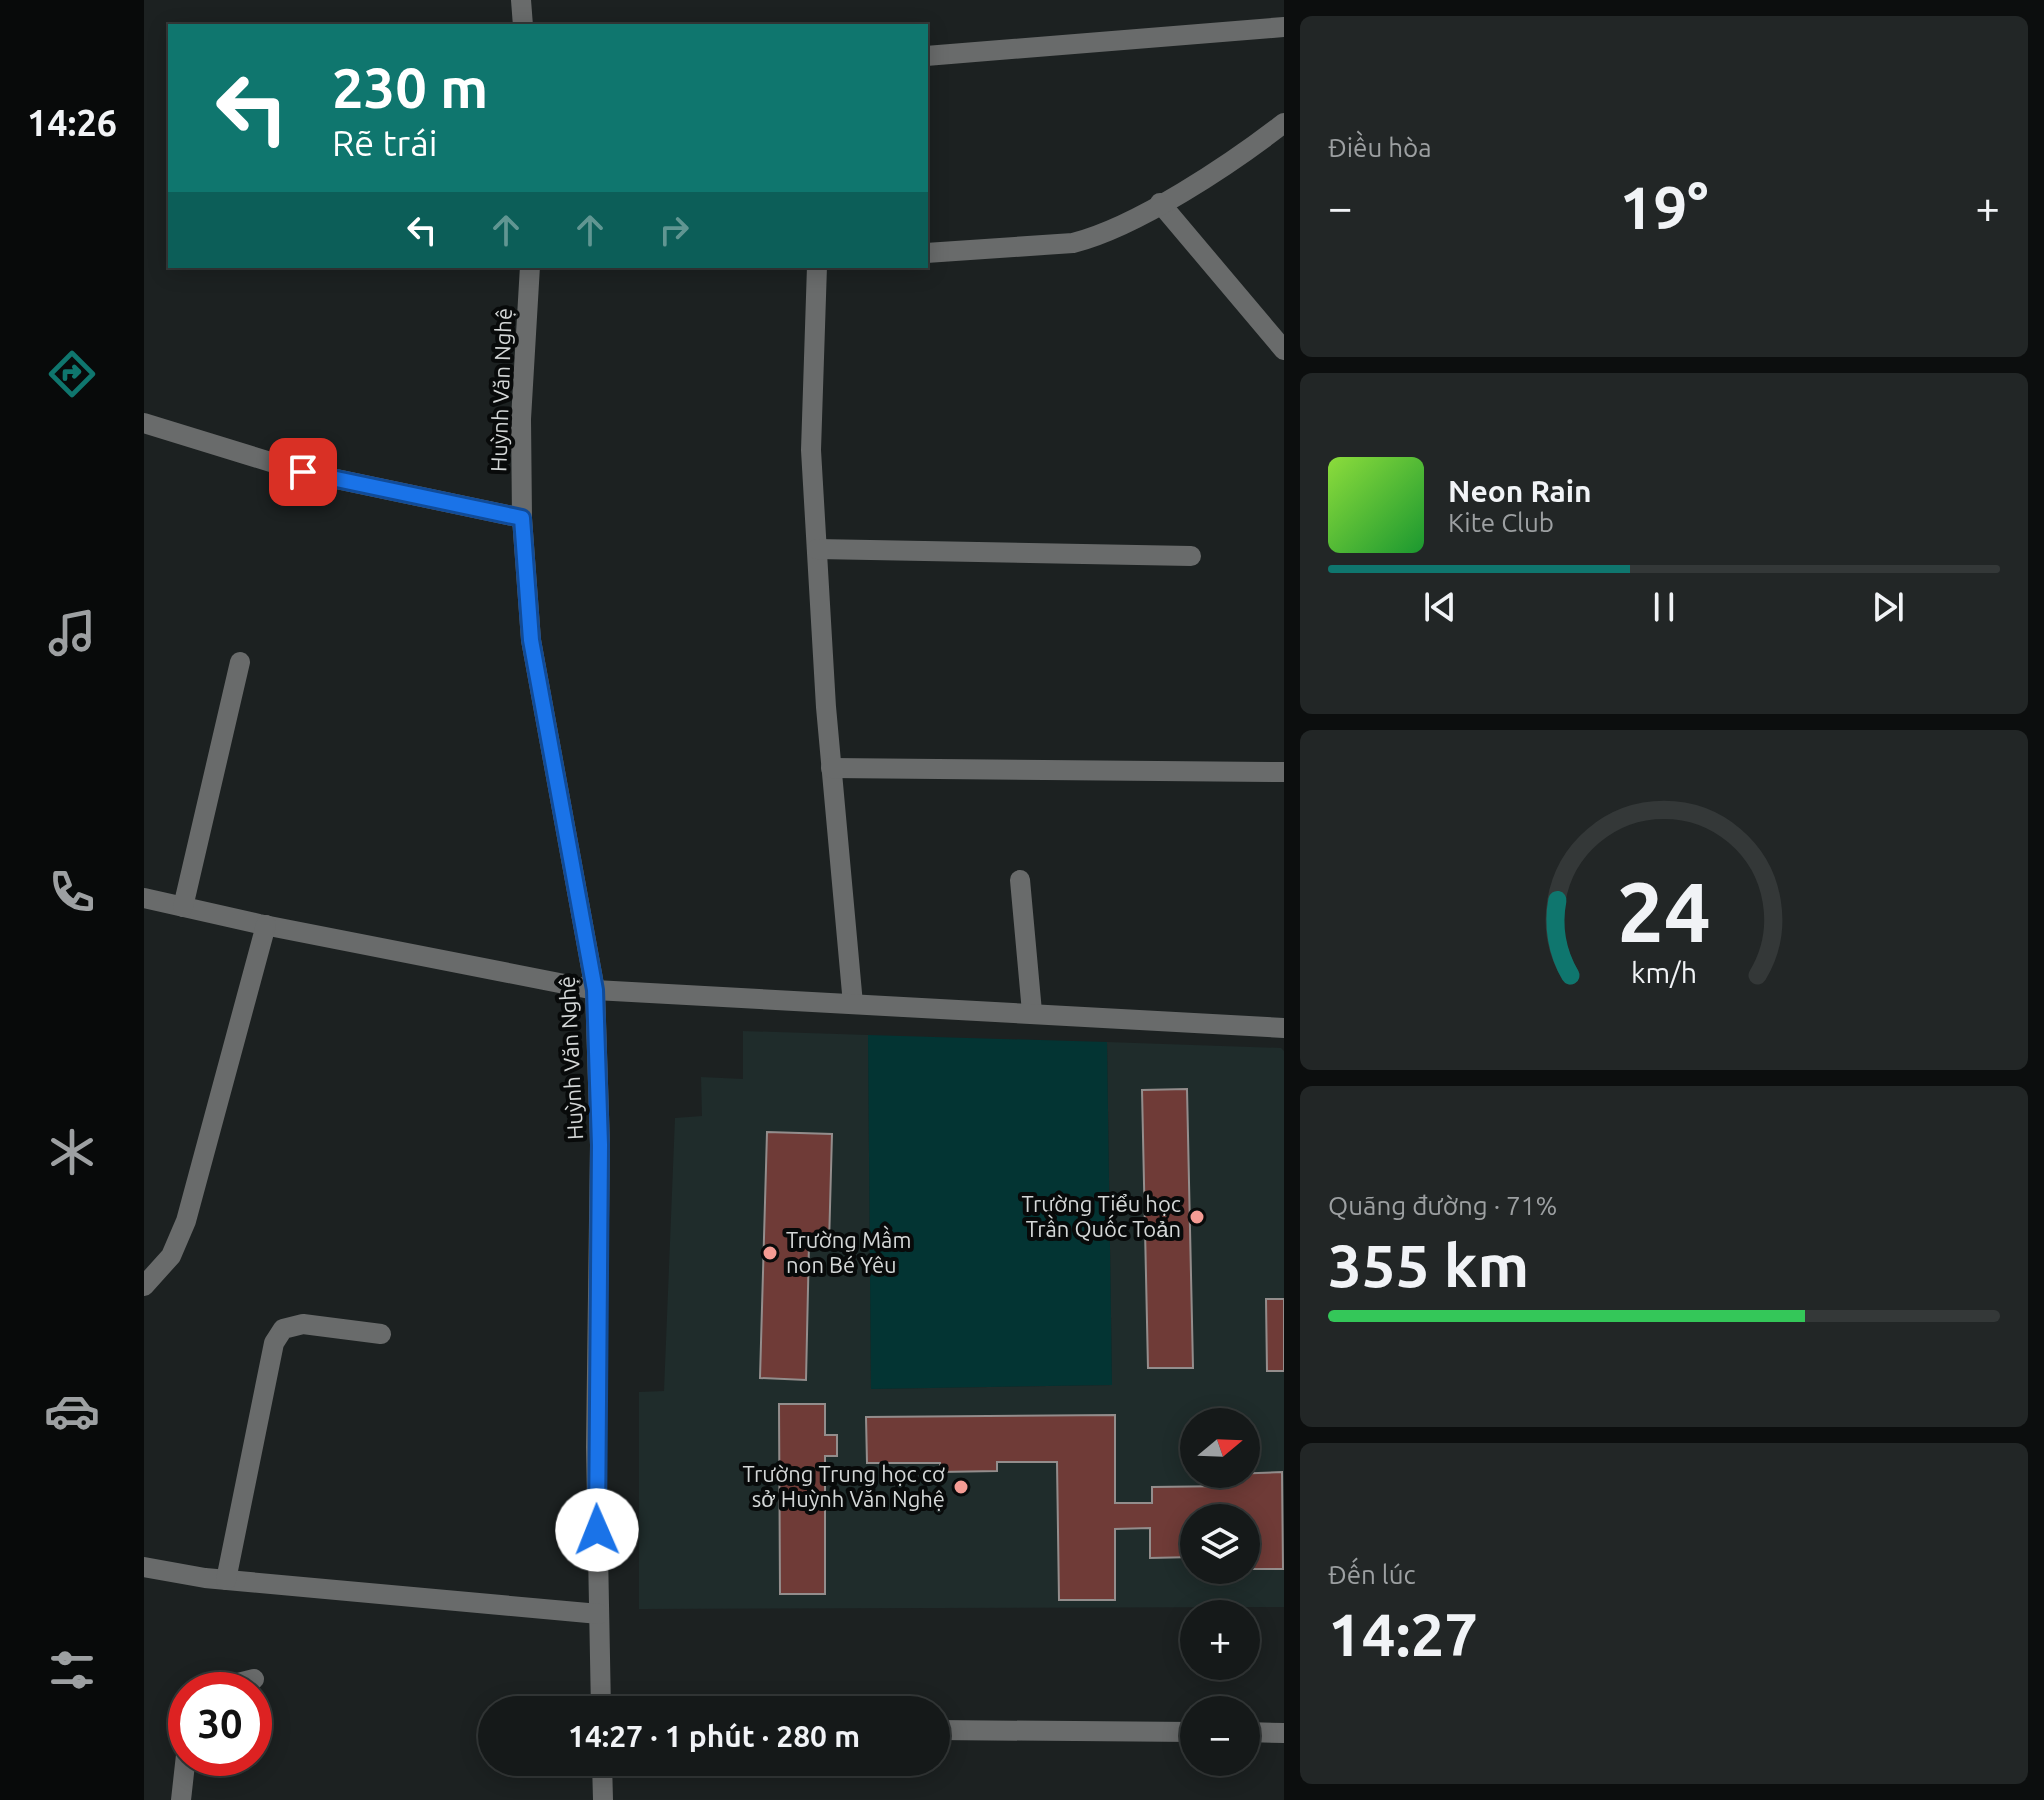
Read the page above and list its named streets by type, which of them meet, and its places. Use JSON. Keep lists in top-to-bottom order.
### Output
{
  "streets": {
    "street": ["Huỳnh Văn Nghệ"]
  },
  "places": ["Trường Tiểu học Trần Quốc Toản", "Trường Mầm non Bé Yêu", "Trường Trung học cơ sở Huỳnh Văn Nghệ"],
  "north": "right",
  "page": {
    "tabs": "14:26",
    "tile": [
      "Điều hòa",
      ["Quãng đường · 71%", "355 km"],
      ["Đến lúc", "14:27"]
    ],
    "turn": ["230 m", "Rẽ trái"],
    "heat": ["−", "19°", "+"],
    "song": ["Neon Rain", "Kite Club"],
    "map_buttons": ["+", "−"],
    "limit": "30",
    "trip": "14:27 · 1 phút · 280 m",
    "gauge": ["24", "km/h"]
  }
}
